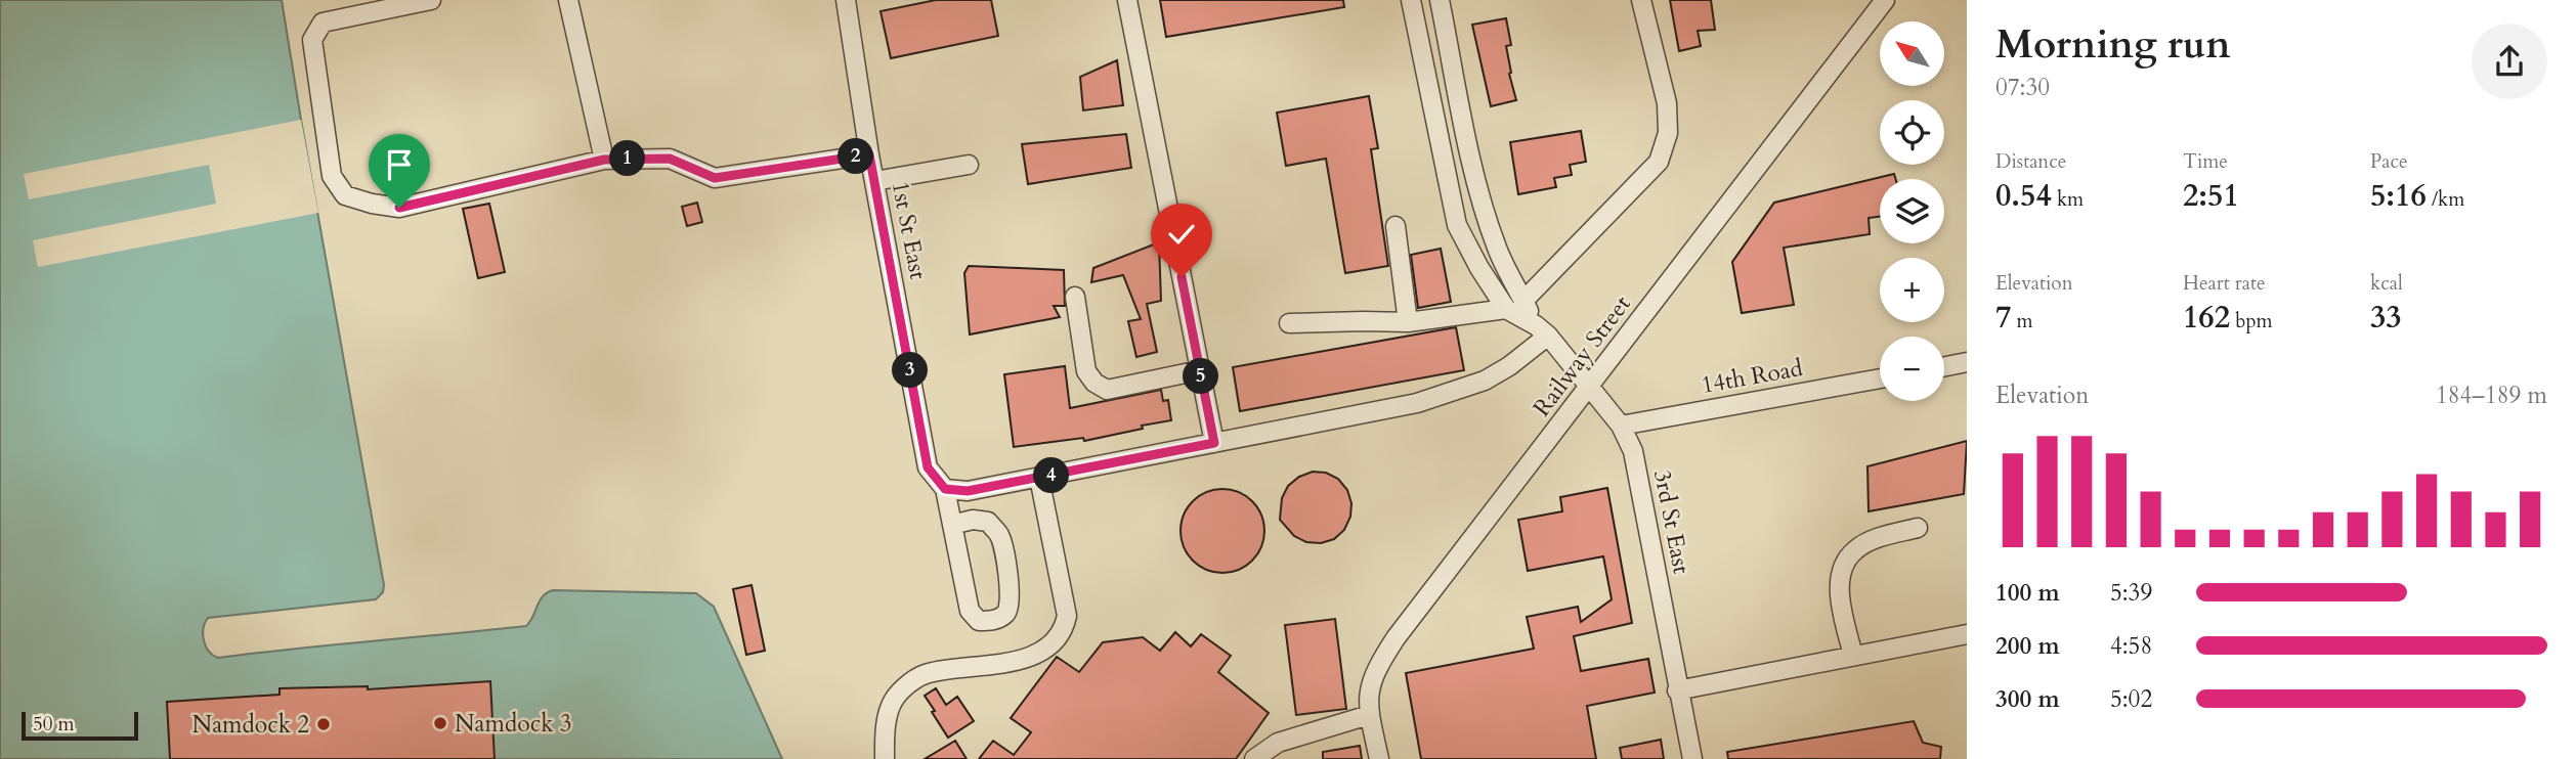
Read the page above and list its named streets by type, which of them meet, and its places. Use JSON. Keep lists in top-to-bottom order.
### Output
{
  "streets": {
    "street": [
      "1st St East",
      "Railway Street",
      "14th Road",
      "3rd St East"
    ]
  },
  "crossings": [
    ["Railway Street", "3rd St East"],
    ["14th Road", "3rd St East"]
  ],
  "places": ["Namdock 3", "Namdock 2"],
  "scale_bar": "50 m",
  "north": "top left",
  "page": {
    "heading": ["Morning run", "07:30"],
    "map_buttons": ["+", "−"],
    "stats": [
      ["Distance", "0.54 km"],
      ["Time", "2:51"],
      ["Pace", "5:16 /km"],
      ["Elevation", "7 m"],
      ["Heart rate", "162 bpm"],
      ["kcal", "33"]
    ],
    "pins": [
      "2",
      "1",
      "3",
      "5",
      "4"
    ],
    "chart": ["Elevation", "184–189 m"],
    "list": [
      {
        "name": "100 m",
        "note": "5:39"
      },
      {
        "name": "200 m",
        "note": "4:58"
      },
      {
        "name": "300 m",
        "note": "5:02"
      }
    ],
    "scale": "50 m"
  }
}
